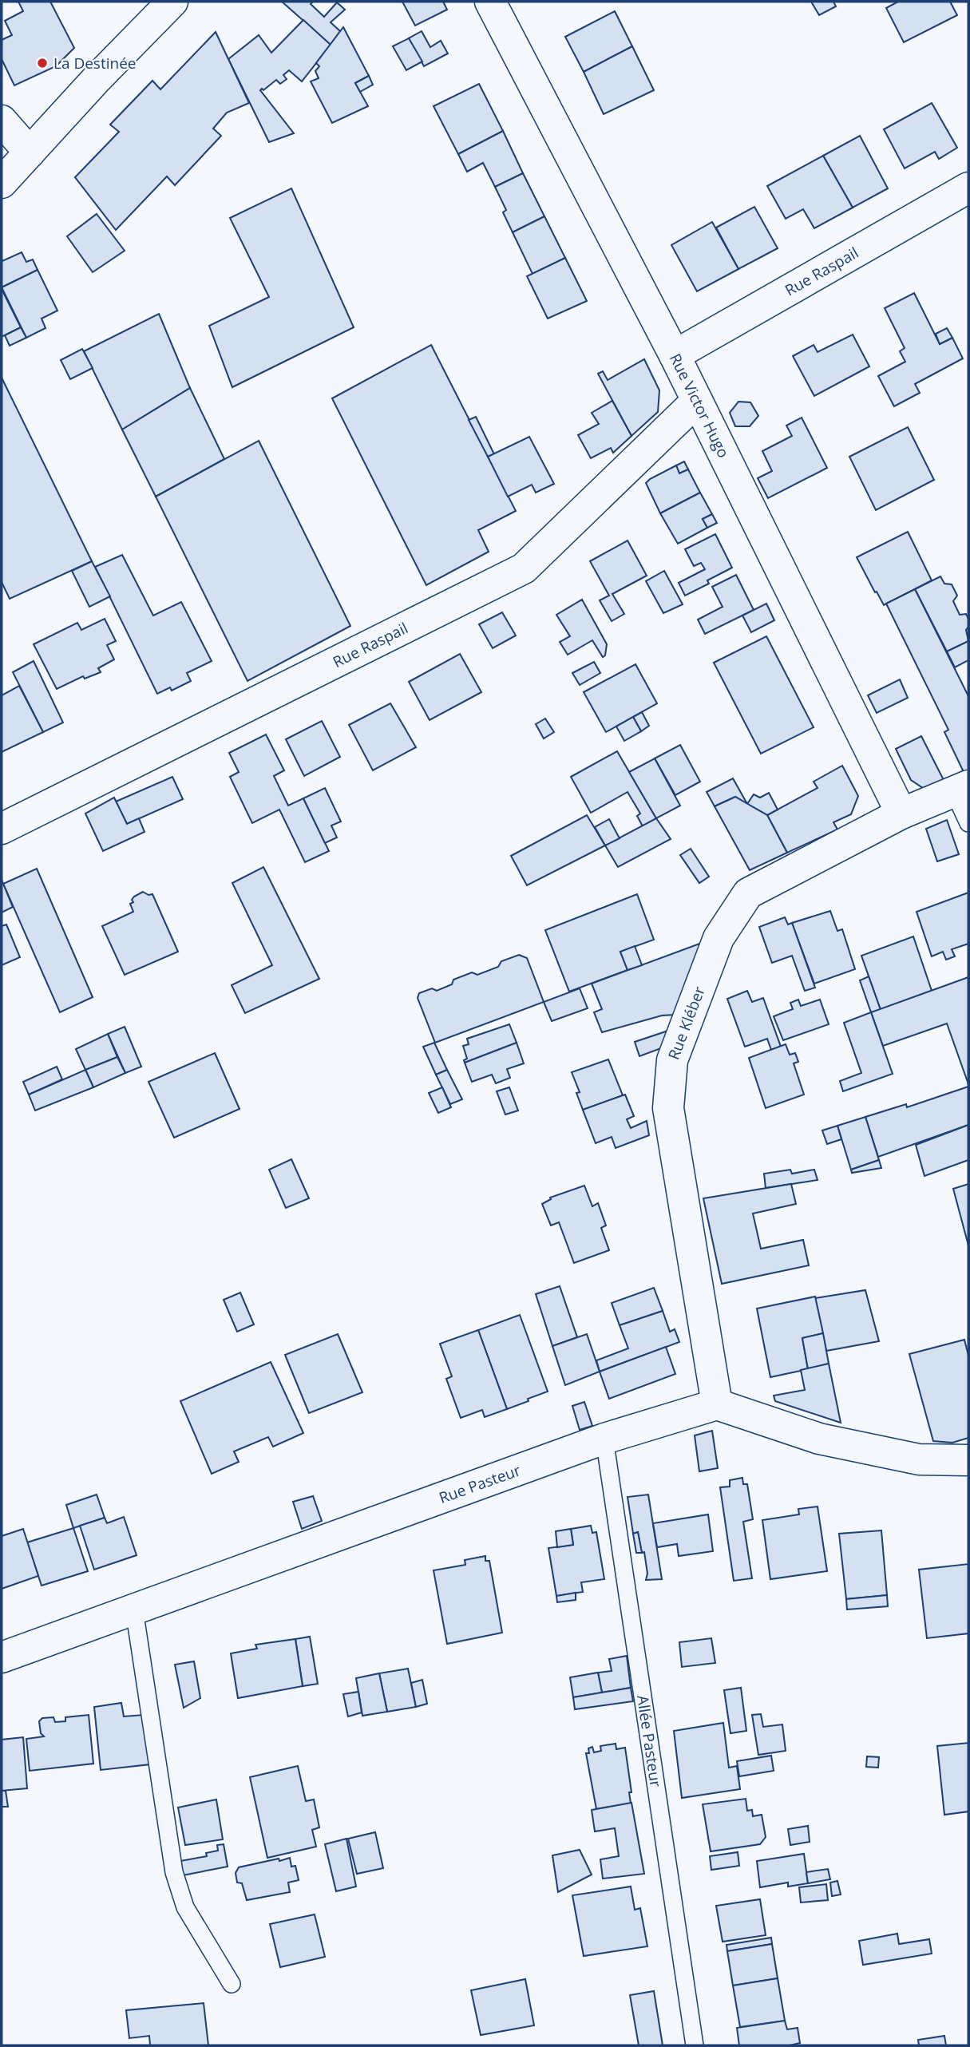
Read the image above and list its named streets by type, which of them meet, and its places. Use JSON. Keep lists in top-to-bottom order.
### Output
{
  "streets": {
    "street": [
      "Rue Raspail",
      "Rue Victor Hugo",
      "Rue Kléber",
      "Rue Pasteur"
    ],
    "lane": ["Allée Pasteur"]
  },
  "crossings": [
    ["Rue Raspail", "Rue Victor Hugo"],
    ["Rue Victor Hugo", "Rue Kléber"],
    ["Rue Kléber", "Rue Pasteur"],
    ["Rue Pasteur", "Allée Pasteur"]
  ],
  "places": ["La Destinée"]
}
